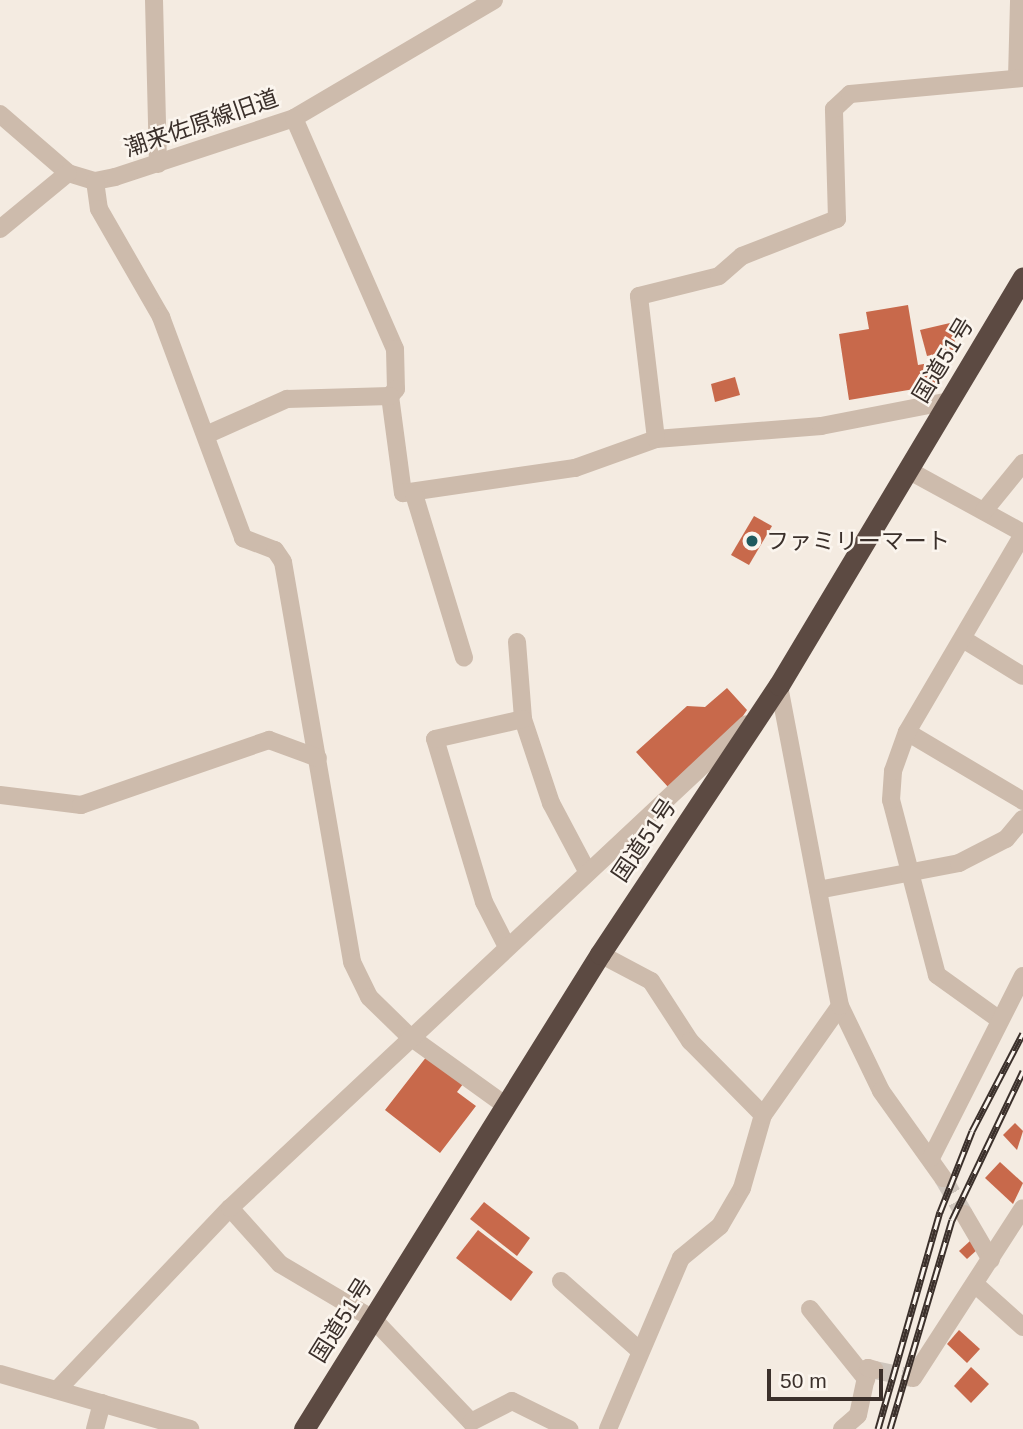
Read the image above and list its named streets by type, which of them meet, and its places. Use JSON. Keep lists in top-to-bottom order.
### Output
{
  "streets": {
    "highway": ["国道51号"],
    "street": ["潮来佐原線旧道"]
  },
  "places": ["ファミリーマート"],
  "scale_bar": "50 m"
}
